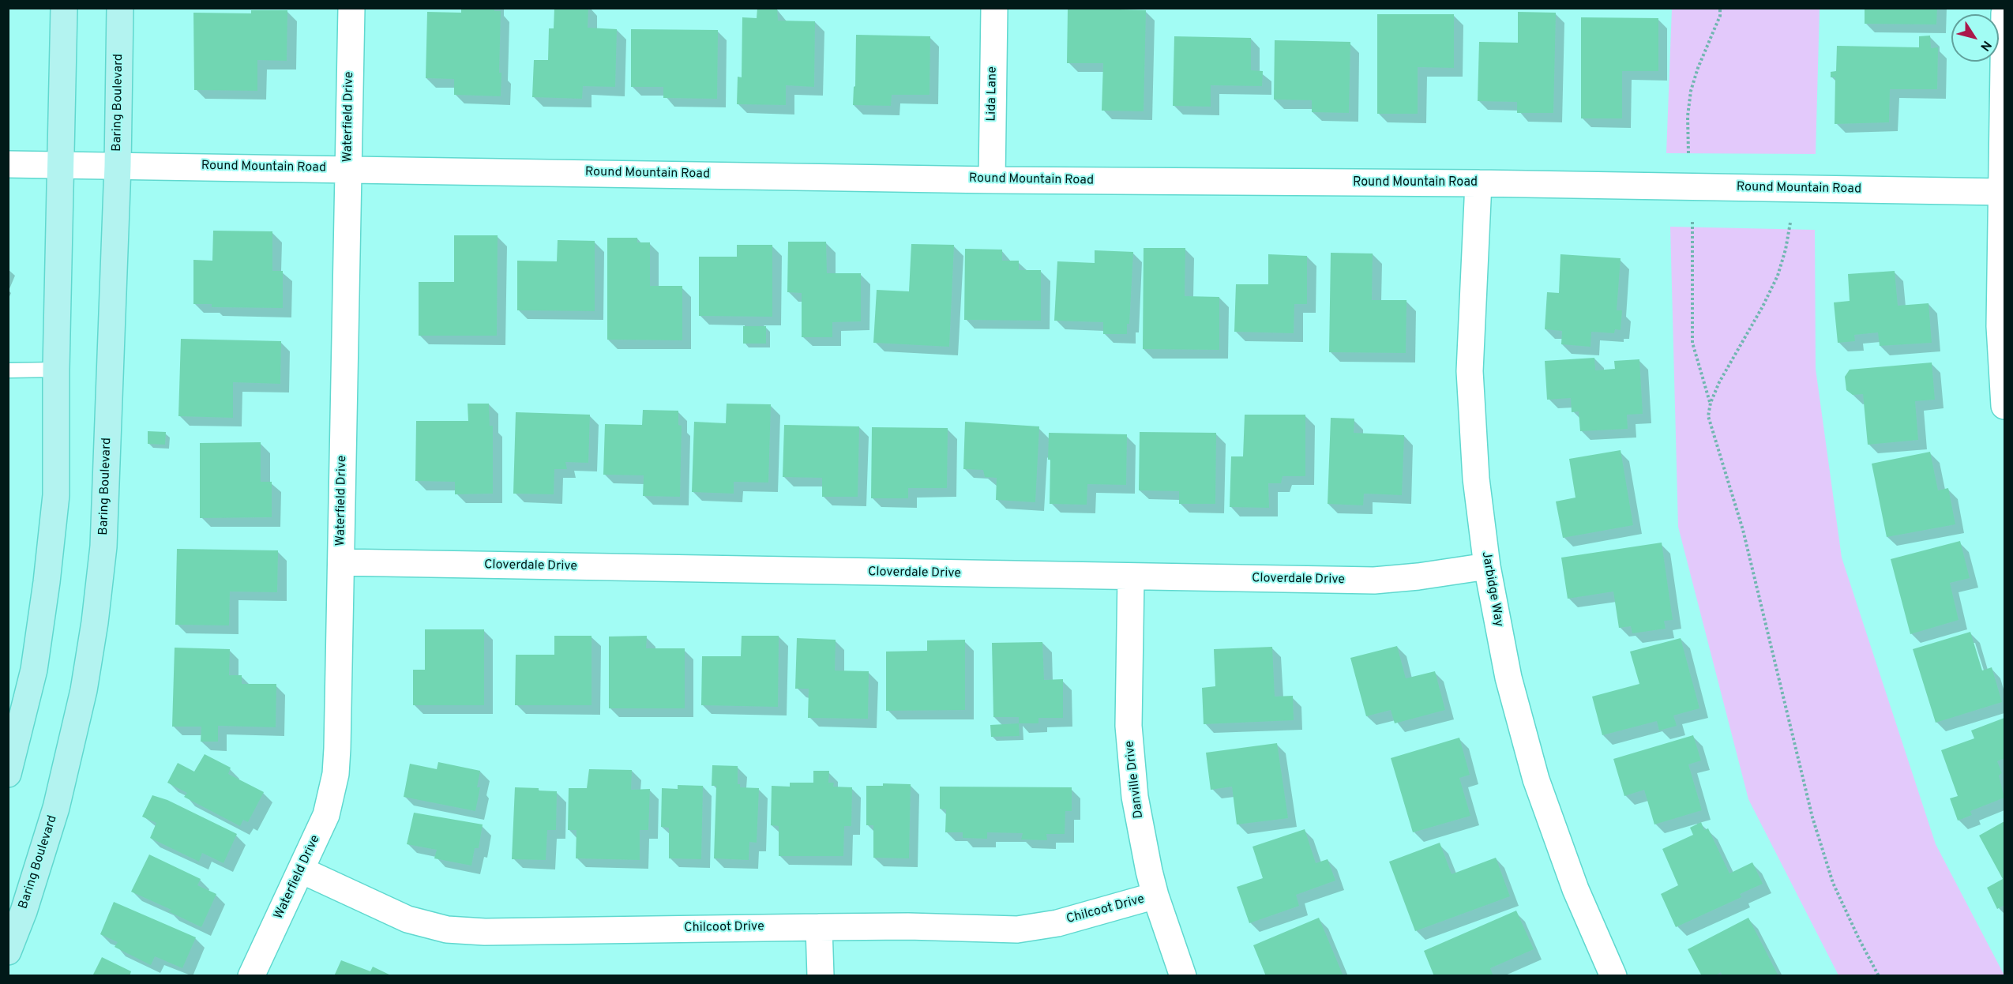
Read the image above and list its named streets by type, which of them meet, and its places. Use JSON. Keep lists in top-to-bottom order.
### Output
{
  "streets": {
    "main road": ["Baring Boulevard"],
    "street": [
      "Lida Lane",
      "Waterfield Drive",
      "Round Mountain Road",
      "Cloverdale Drive",
      "Jarbidge Way",
      "Danville Drive",
      "Chilcoot Drive"
    ]
  },
  "crossings": [
    ["Lida Lane", "Round Mountain Road"],
    ["Baring Boulevard", "Round Mountain Road"],
    ["Waterfield Drive", "Round Mountain Road"],
    ["Waterfield Drive", "Cloverdale Drive"],
    ["Waterfield Drive", "Chilcoot Drive"],
    ["Round Mountain Road", "Jarbidge Way"],
    ["Cloverdale Drive", "Jarbidge Way"],
    ["Cloverdale Drive", "Danville Drive"],
    ["Danville Drive", "Chilcoot Drive"]
  ],
  "north": "bottom right"
}
